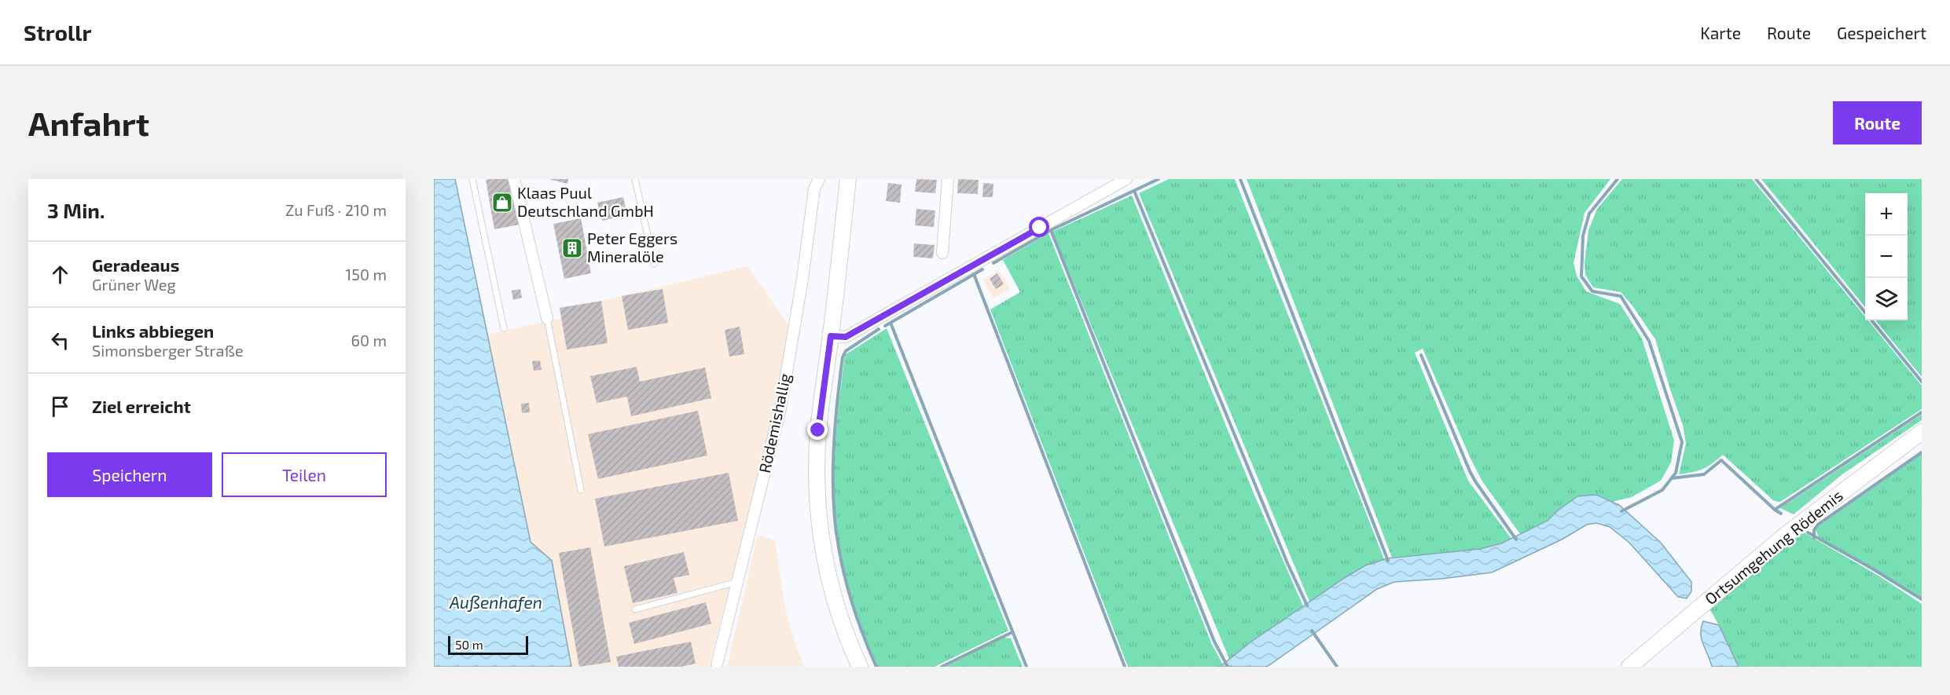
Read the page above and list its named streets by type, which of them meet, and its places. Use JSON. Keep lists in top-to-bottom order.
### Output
{
  "streets": {
    "main road": ["Ortsumgehung Rödemis"],
    "street": ["Rödemishallig"]
  },
  "water": ["Außenhafen"],
  "places": {
    "shop": ["Klaas Puul Deutschland GmbH"],
    "building": ["Peter Eggers Mineralöle"]
  },
  "scale_bar": "50 m",
  "page": {
    "header": "Strollr",
    "nav": ["Karte", "Route", "Gespeichert"],
    "buttons": [
      "Route",
      ["Speichern", "Teilen"]
    ],
    "title": "Anfahrt",
    "heading": ["3 Min.", "Zu Fuß · 210 m"],
    "map_buttons": ["+", "−"],
    "list": [
      ["Geradeaus", "Grüner Weg", "150 m"],
      ["Links abbiegen", "Simonsberger Straße", "60 m"],
      "Ziel erreicht"
    ],
    "scale": "50 m"
  }
}
